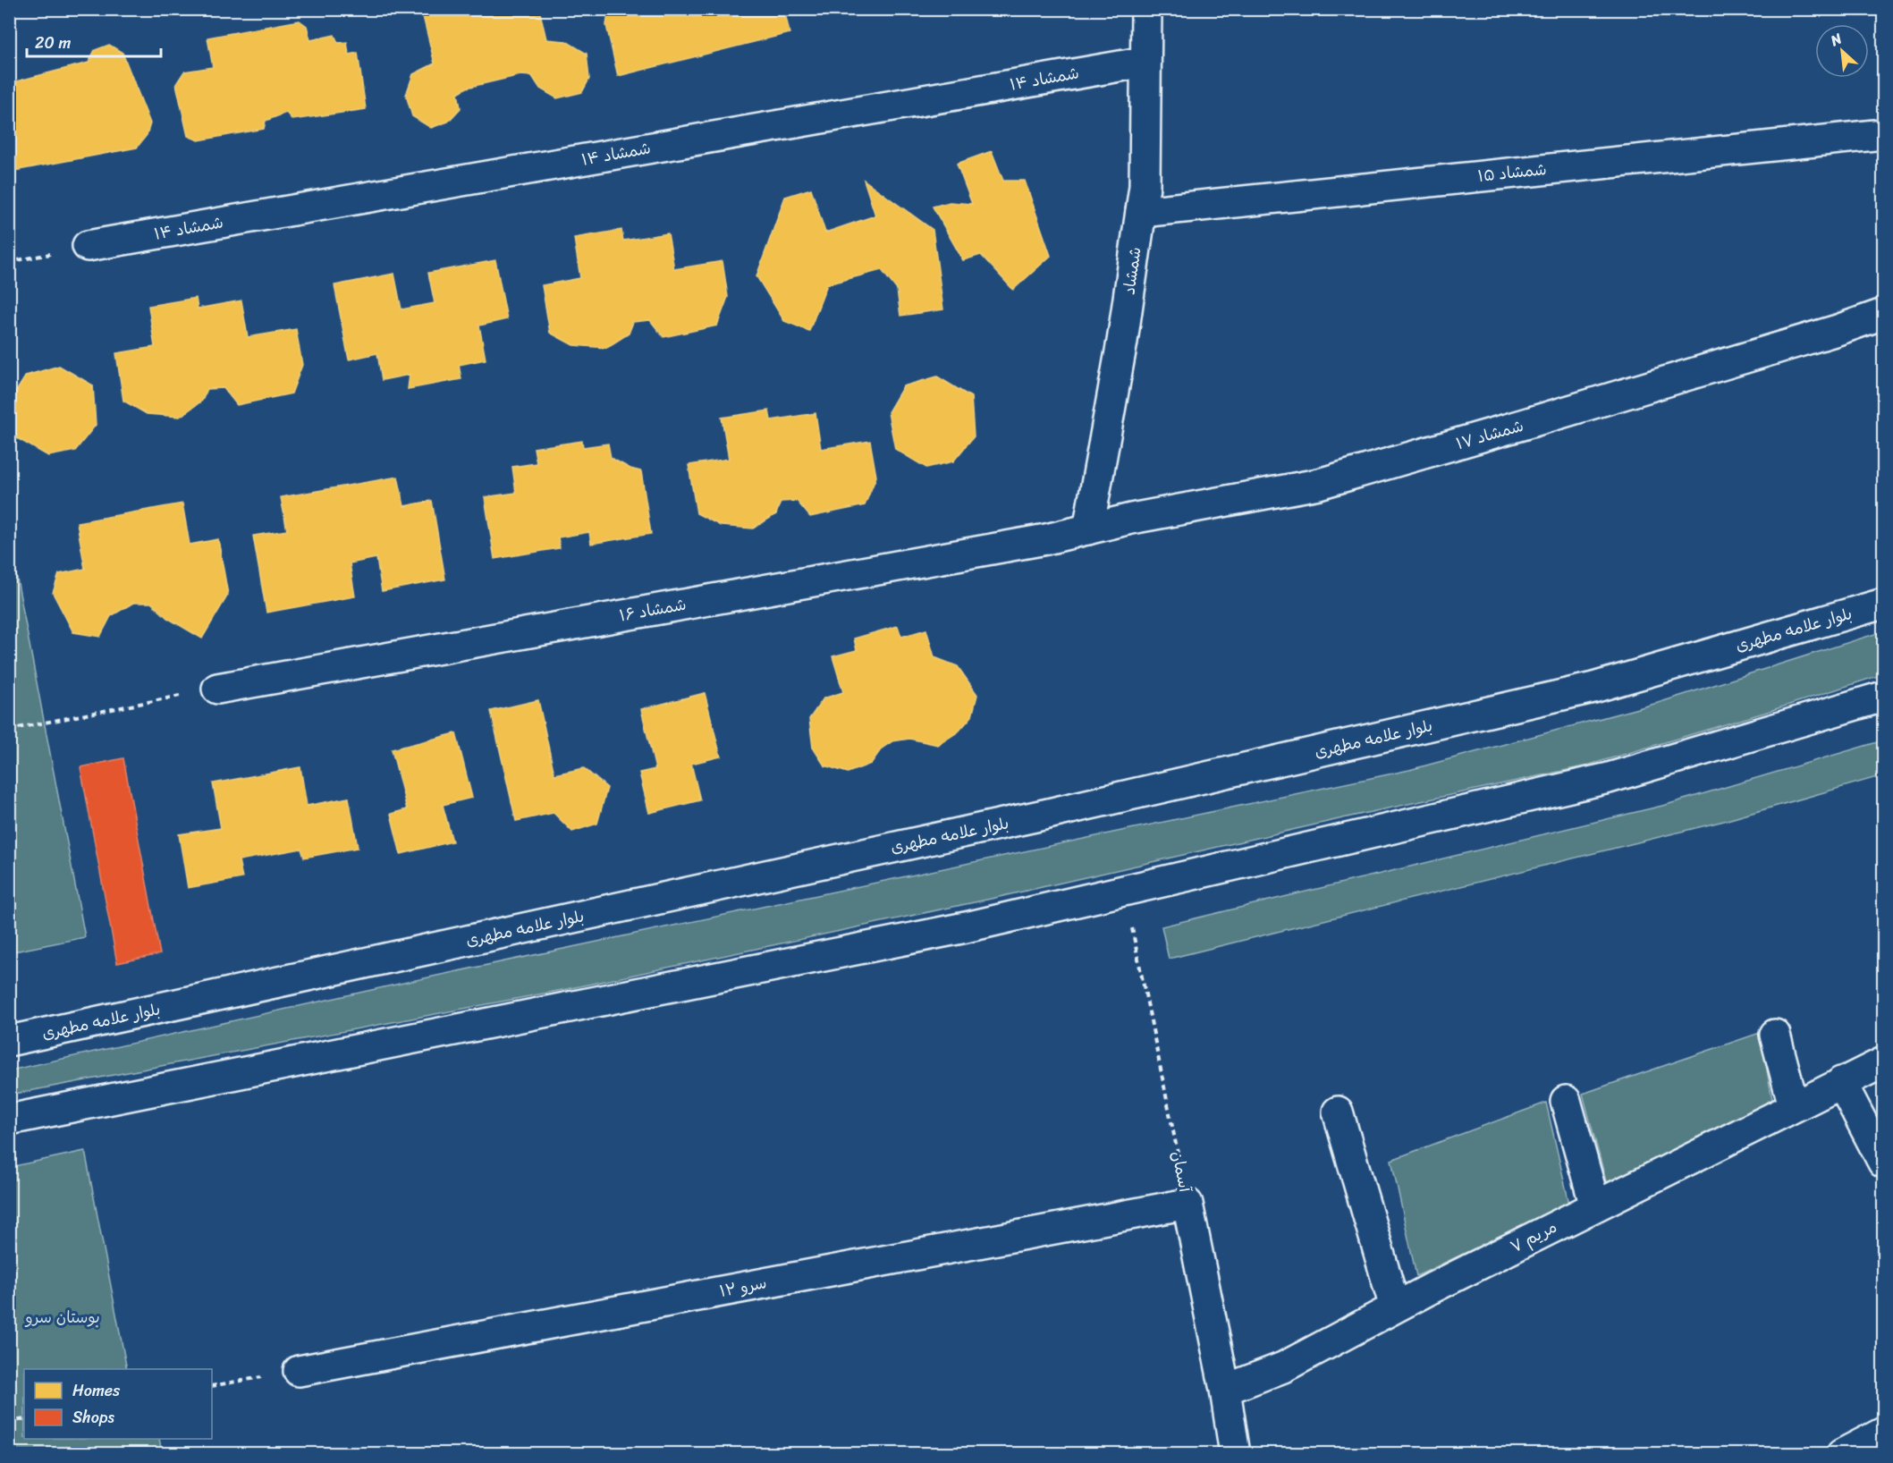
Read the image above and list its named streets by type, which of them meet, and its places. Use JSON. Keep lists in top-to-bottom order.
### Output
{
  "streets": {
    "street": [
      "شمشاد ۱۴",
      "شمشاد ۱۵",
      "شمشاد",
      "شمشاد ۱۷",
      "شمشاد ۱۶",
      "بلوار علامه مطهری",
      "آسمان",
      "مریم ۷",
      "سرو ۱۲"
    ]
  },
  "crossings": [
    ["شمشاد ۱۴", "شمشاد"],
    ["شمشاد ۱۵", "شمشاد"],
    ["شمشاد", "شمشاد ۱۷"],
    ["شمشاد", "شمشاد ۱۶"],
    ["شمشاد ۱۷", "شمشاد ۱۶"],
    ["آسمان", "مریم ۷"],
    ["آسمان", "سرو ۱۲"]
  ],
  "parks": ["بوستان سرو"],
  "legend": ["Homes", "Shops"],
  "scale_bar": "20 m",
  "north": "top left"
}
